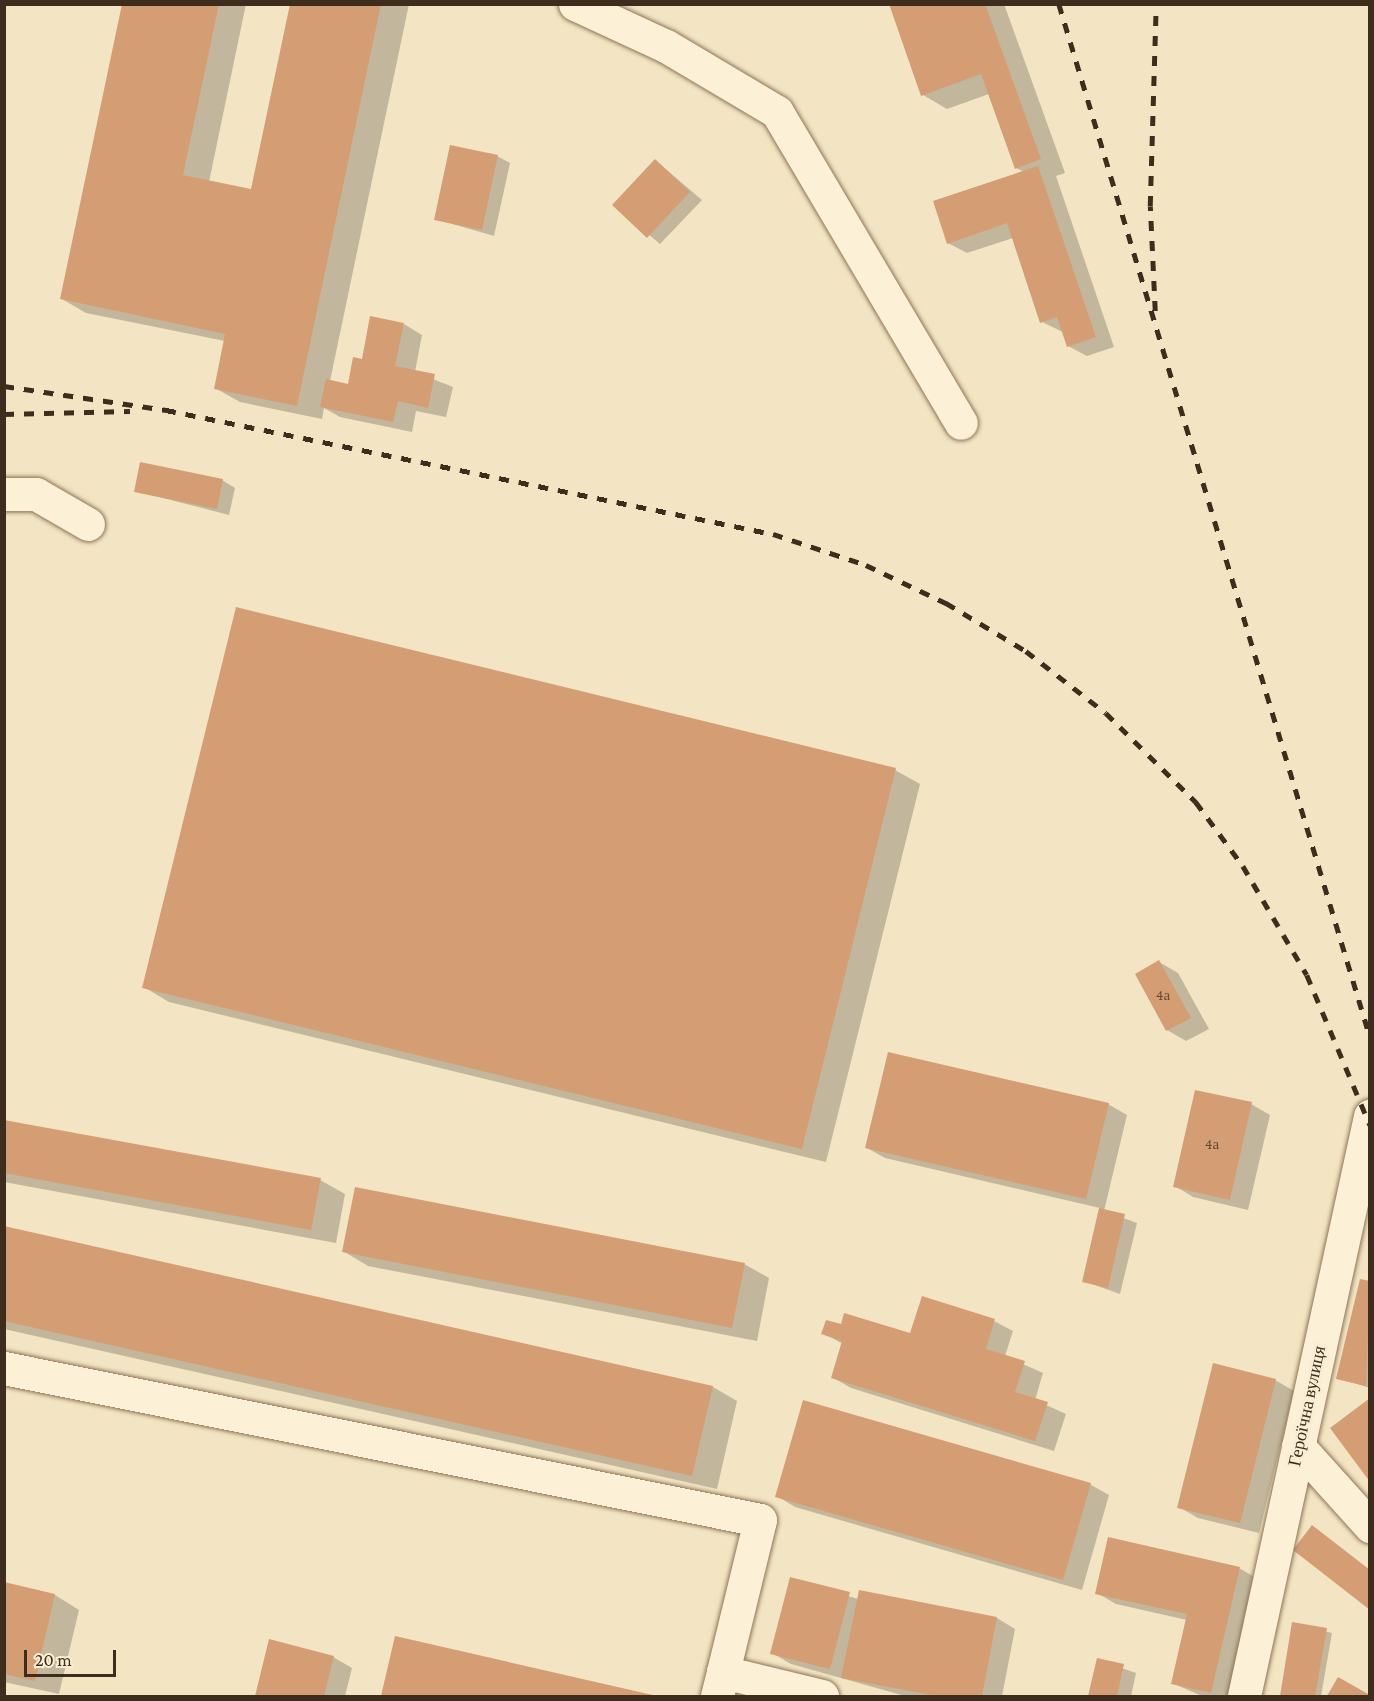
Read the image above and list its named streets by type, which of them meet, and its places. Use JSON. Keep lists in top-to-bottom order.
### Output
{
  "streets": {
    "street": ["Героїчна вулиця"]
  },
  "house_numbers": ["4а", "4а"],
  "scale_bar": "20 m"
}
